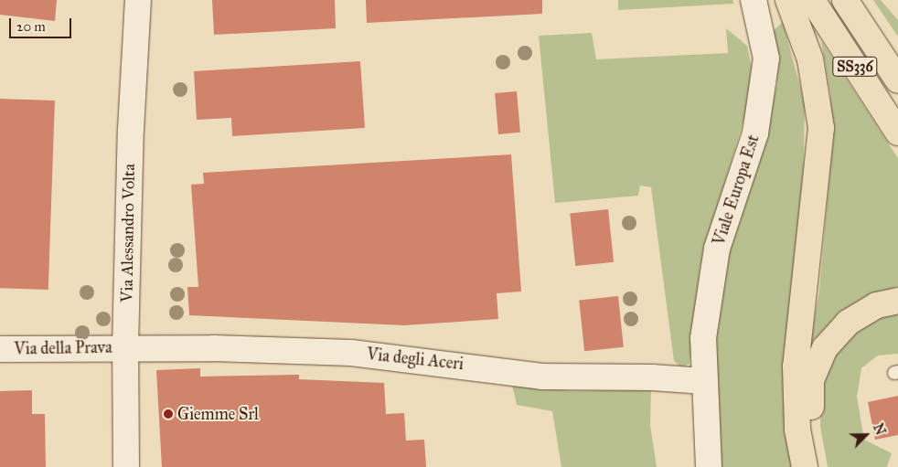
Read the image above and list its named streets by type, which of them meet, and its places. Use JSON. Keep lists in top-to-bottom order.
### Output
{
  "streets": {
    "highway": ["SS336"],
    "street": [
      "Viale Europa Est",
      "Via Alessandro Volta",
      "Via della Prava",
      "Via degli Aceri"
    ]
  },
  "crossings": [
    ["Viale Europa Est", "Via degli Aceri"],
    ["Via Alessandro Volta", "Via della Prava"],
    ["Via Alessandro Volta", "Via degli Aceri"],
    ["Via della Prava", "Via degli Aceri"]
  ],
  "places": ["Giemme Srl"],
  "scale_bar": "20 m",
  "north": "top right"
}
